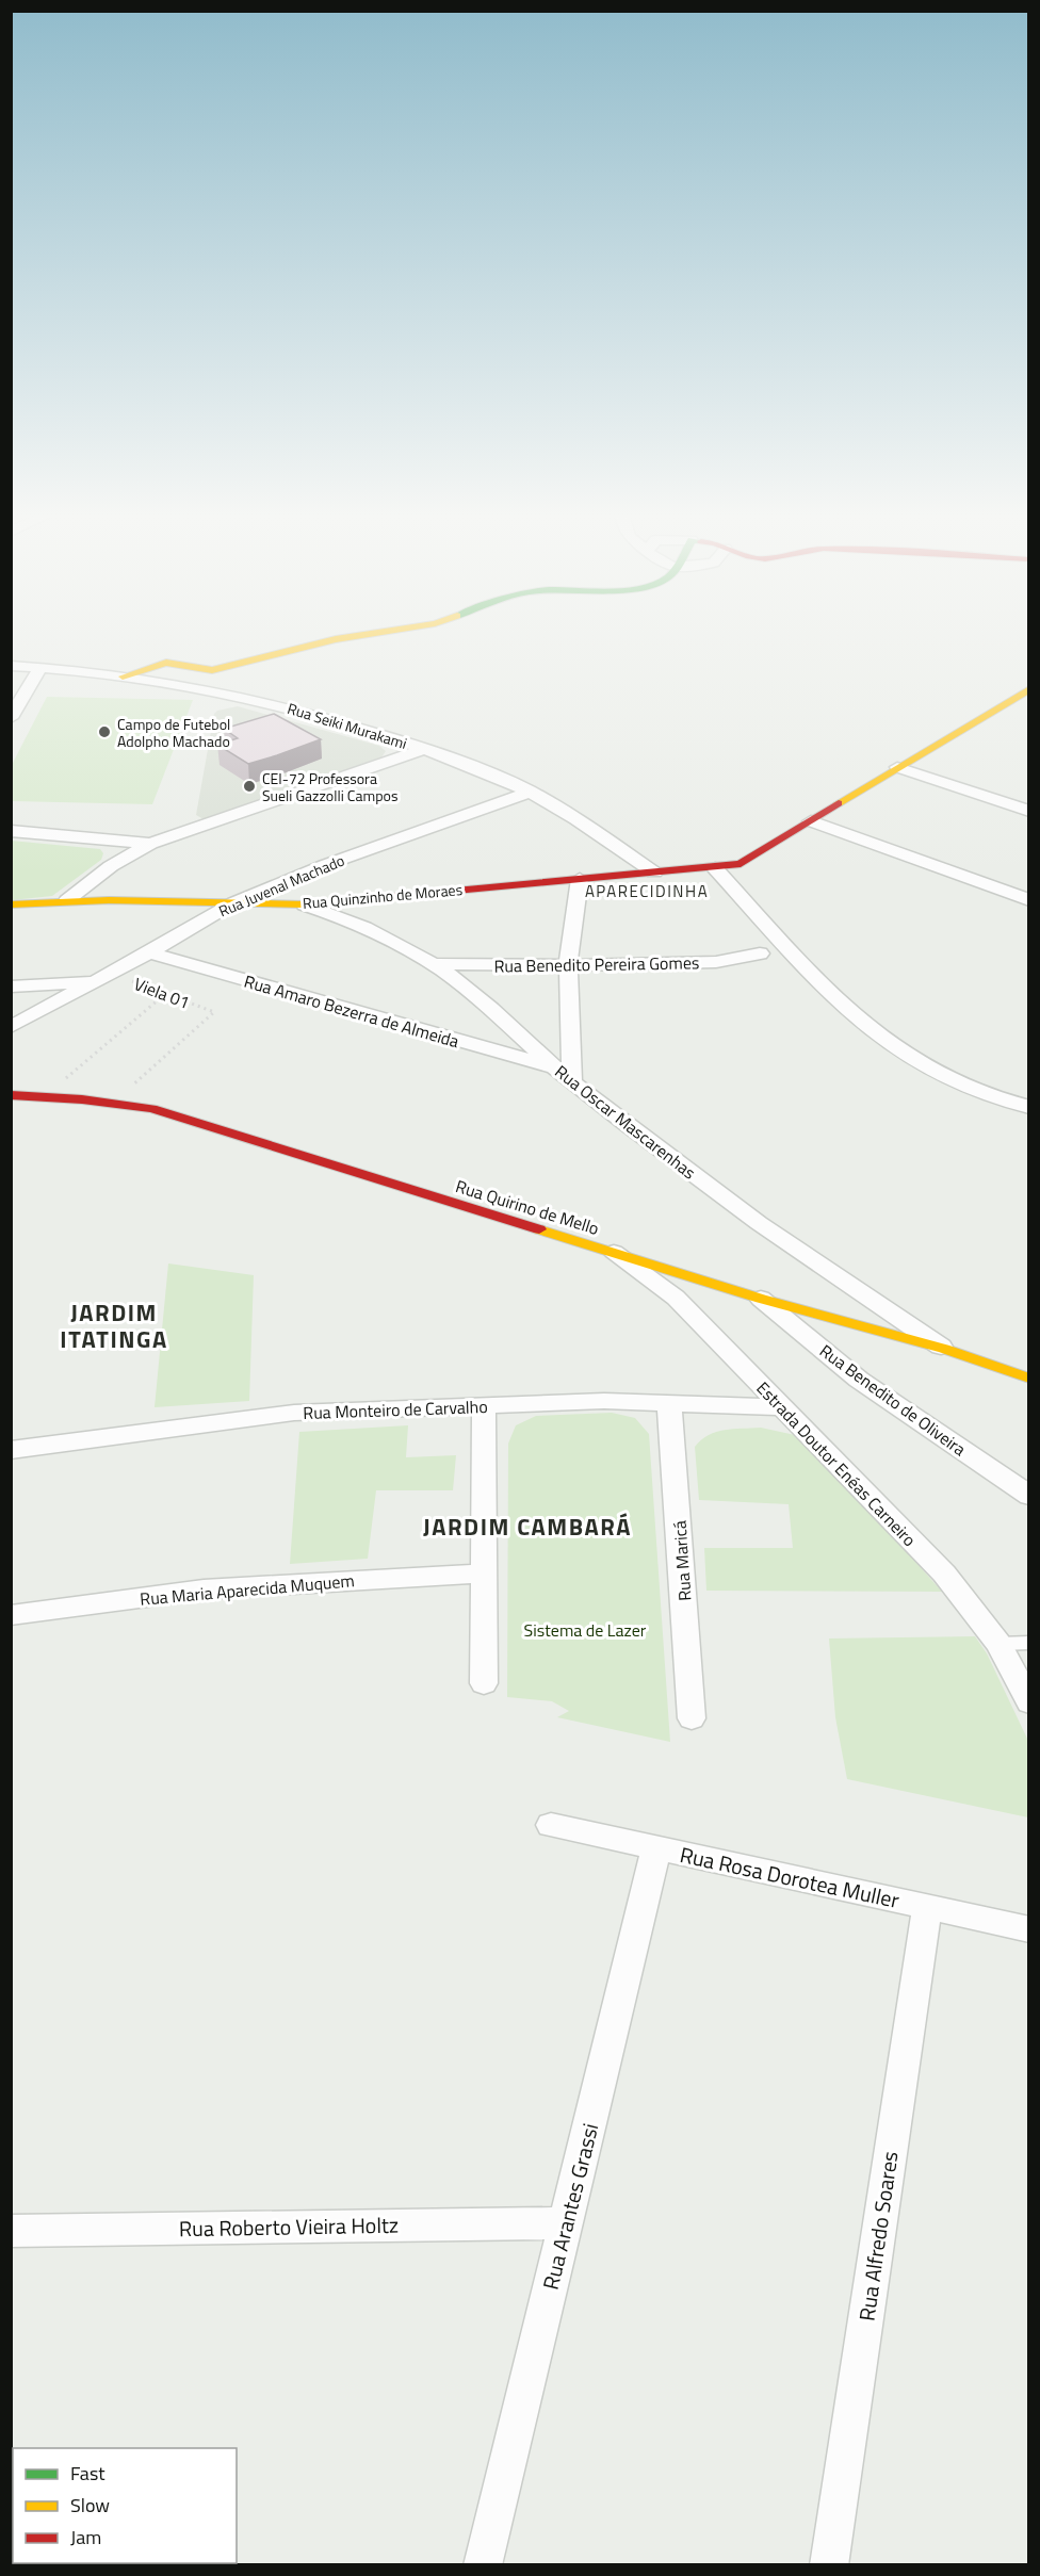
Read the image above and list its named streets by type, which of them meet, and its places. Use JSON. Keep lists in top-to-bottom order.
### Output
{
  "streets": {
    "street": [
      "Rua Seiki Murakami",
      "Rua Juvenal Machado",
      "Rua Quinzinho de Moraes",
      "Rua Benedito Pereira Gomes",
      "Rua Amaro Bezerra de Almeida",
      "Rua Oscar Mascarenhas",
      "Rua Quirino de Mello",
      "Rua Benedito de Oliveira",
      "Rua Monteiro de Carvalho",
      "Estrada Doutor Enéas Carneiro",
      "Rua Maricá",
      "Rua Maria Aparecida Muquem",
      "Rua Rosa Dorotea Muller",
      "Rua Arantes Grassi",
      "Rua Roberto Vieira Holtz",
      "Rua Alfredo Soares"
    ],
    "path": ["Viela 01"]
  },
  "crossings": [
    ["Rua Seiki Murakami", "Rua Juvenal Machado"],
    ["Rua Seiki Murakami", "Rua Quinzinho de Moraes"],
    ["Rua Juvenal Machado", "Rua Quinzinho de Moraes"],
    ["Rua Juvenal Machado", "Viela 01"],
    ["Rua Juvenal Machado", "Rua Amaro Bezerra de Almeida"],
    ["Rua Quinzinho de Moraes", "Rua Oscar Mascarenhas"],
    ["Rua Benedito Pereira Gomes", "Rua Oscar Mascarenhas"],
    ["Viela 01", "Rua Quirino de Mello"],
    ["Rua Amaro Bezerra de Almeida", "Rua Oscar Mascarenhas"],
    ["Rua Oscar Mascarenhas", "Rua Quirino de Mello"],
    ["Rua Quirino de Mello", "Rua Benedito de Oliveira"],
    ["Rua Quirino de Mello", "Estrada Doutor Enéas Carneiro"],
    ["Rua Monteiro de Carvalho", "Estrada Doutor Enéas Carneiro"],
    ["Rua Monteiro de Carvalho", "Rua Maricá"],
    ["Rua Rosa Dorotea Muller", "Rua Arantes Grassi"],
    ["Rua Rosa Dorotea Muller", "Rua Alfredo Soares"],
    ["Rua Arantes Grassi", "Rua Roberto Vieira Holtz"]
  ],
  "districts": ["APARECIDINHA", "JARDIM ITATINGA", "JARDIM CAMBARÁ"],
  "parks": ["Sistema de Lazer"],
  "places": ["Campo de Futebol Adolpho Machado", "CEI-72 Professora Sueli Gazzolli Campos"],
  "legend": ["Fast", "Slow", "Jam"]
}
